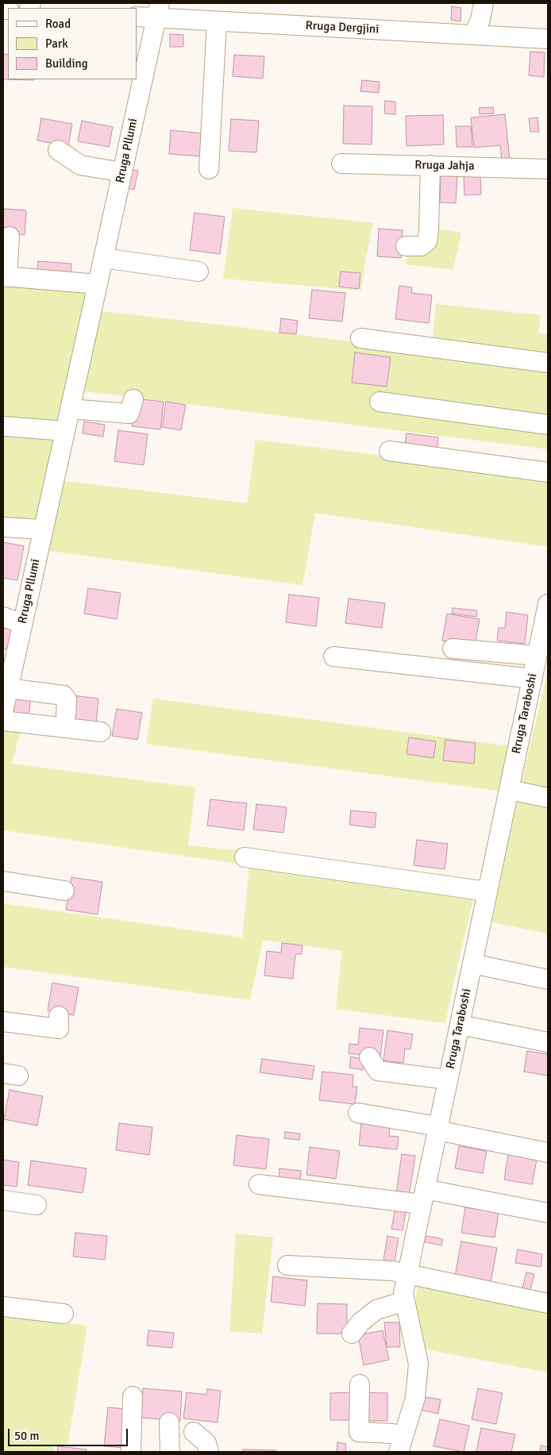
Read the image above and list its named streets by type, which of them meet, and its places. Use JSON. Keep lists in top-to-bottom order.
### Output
{
  "streets": {
    "street": [
      "Rruga Dergjini",
      "Rruga Pllumi",
      "Rruga Jahja",
      "Rruga Taraboshi"
    ]
  },
  "crossings": [
    ["Rruga Dergjini", "Rruga Pllumi"]
  ],
  "legend": ["Road", "Park", "Building"],
  "scale_bar": "50 m"
}
